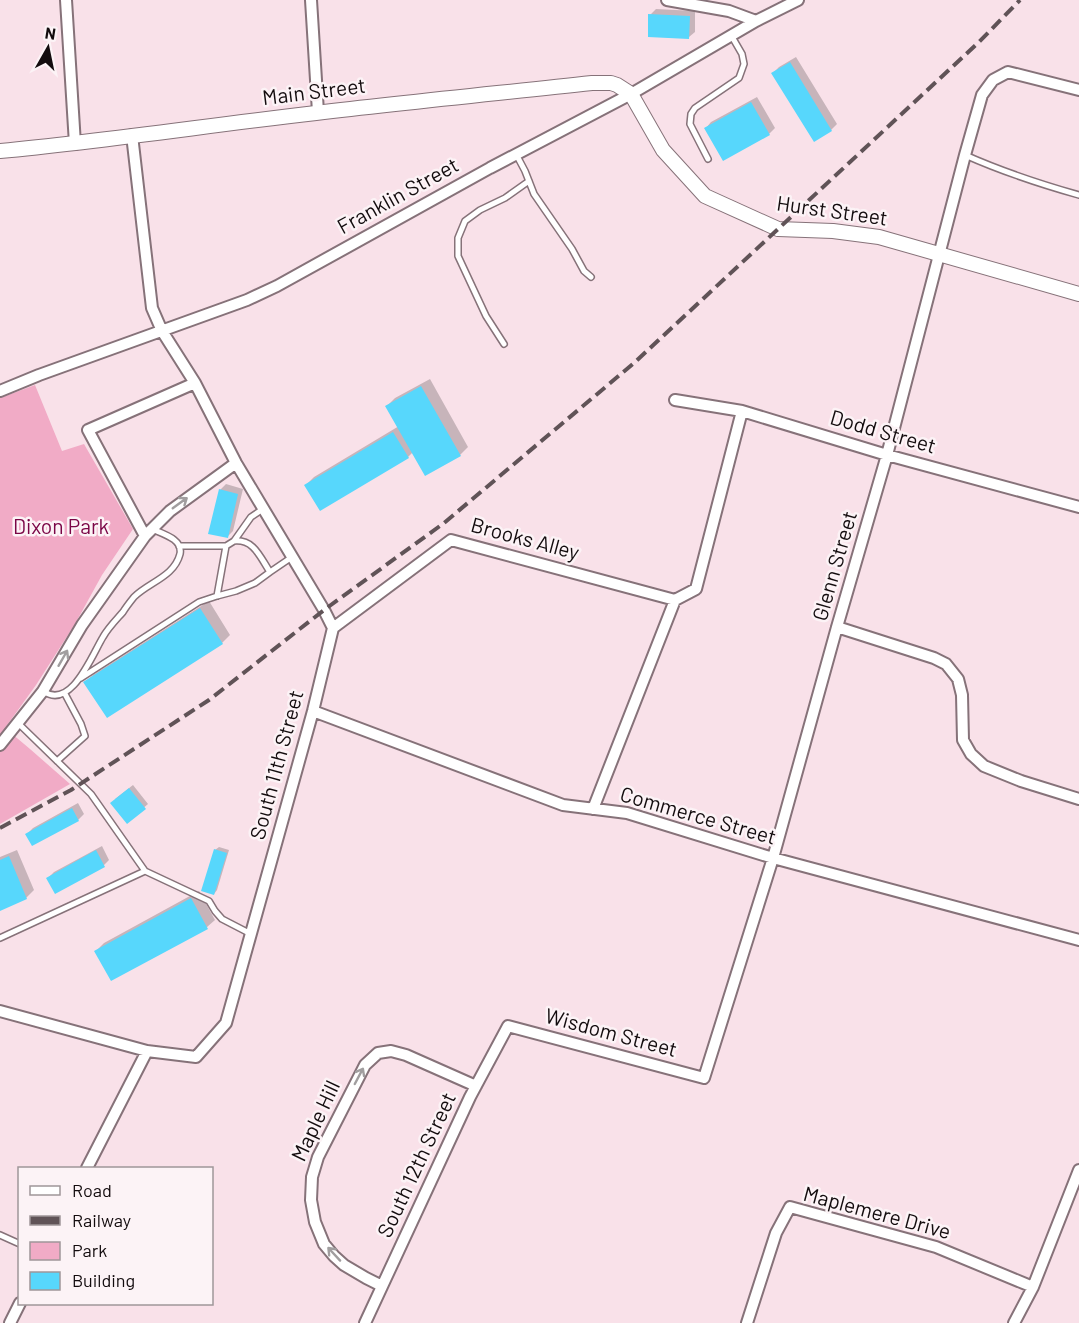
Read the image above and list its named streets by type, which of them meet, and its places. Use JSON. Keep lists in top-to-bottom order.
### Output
{
  "streets": {
    "street": [
      "Main Street",
      "Franklin Street",
      "Hurst Street",
      "Dodd Street",
      "Brooks Alley",
      "Glenn Street",
      "South 11th Street",
      "Commerce Street",
      "Wisdom Street",
      "Maple Hill",
      "South 12th Street",
      "Maplemere Drive"
    ]
  },
  "crossings": [
    ["Main Street", "Franklin Street"],
    ["Main Street", "Hurst Street"],
    ["Franklin Street", "Hurst Street"],
    ["Hurst Street", "Glenn Street"],
    ["Dodd Street", "Glenn Street"],
    ["Brooks Alley", "South 11th Street"],
    ["Glenn Street", "Commerce Street"],
    ["Glenn Street", "Wisdom Street"],
    ["South 11th Street", "Commerce Street"],
    ["Wisdom Street", "South 12th Street"],
    ["Maple Hill", "South 12th Street"]
  ],
  "parks": ["Dixon Park"],
  "legend": [
    "Road",
    "Railway",
    "Park",
    "Building"
  ],
  "north": "top"
}
